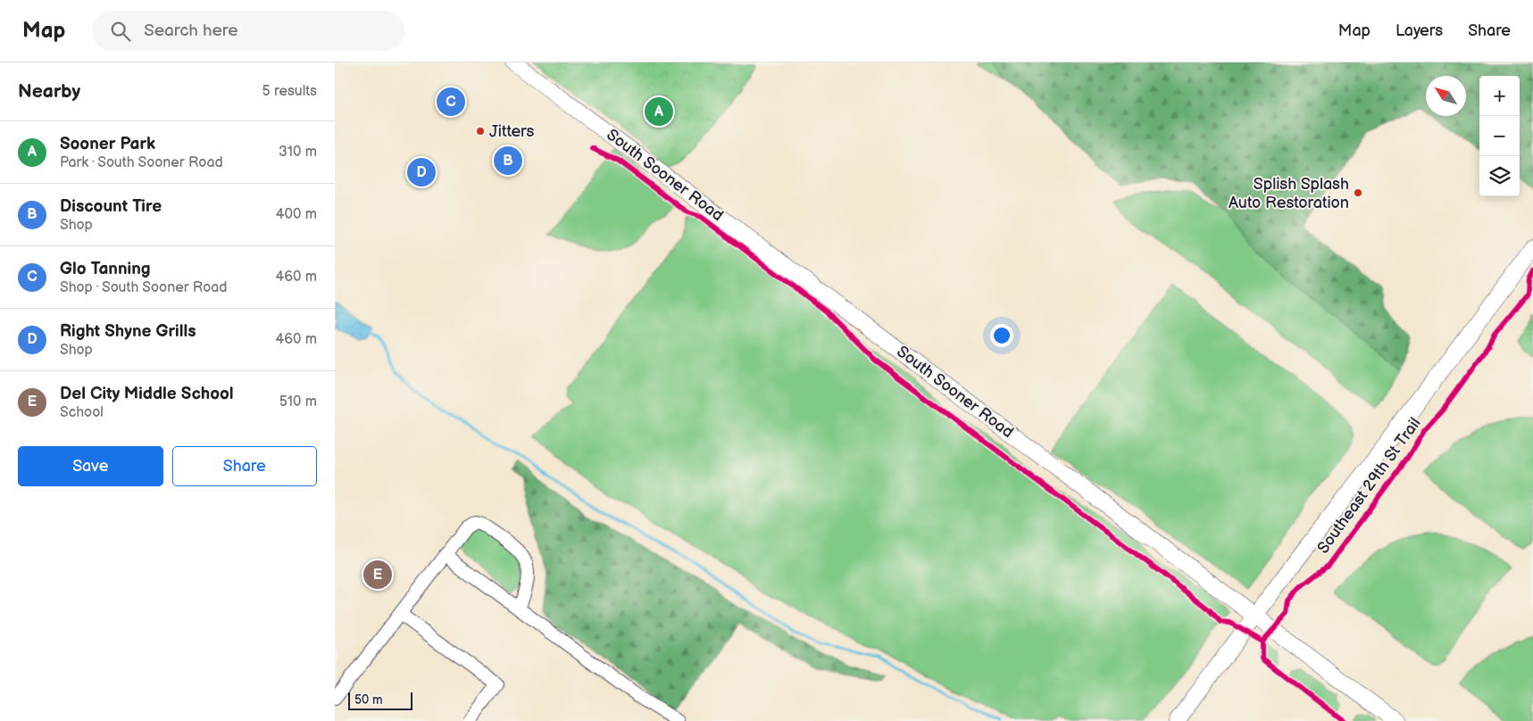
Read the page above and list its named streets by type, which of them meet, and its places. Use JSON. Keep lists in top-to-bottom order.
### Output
{
  "streets": {
    "main road": ["South Sooner Road"],
    "cycle path": ["Southeast 29th St Trail"]
  },
  "places": ["Jitters", "Splish Splash Auto Restoration"],
  "scale_bar": "50 m",
  "north": "top left",
  "page": {
    "header": "Map",
    "search": "Search here",
    "nav": ["Map", "Layers", "Share"],
    "heading": ["Nearby", "5 results"],
    "map_buttons": ["+", "−"],
    "pins": [
      "C",
      "A",
      "B",
      "D",
      "E"
    ],
    "list": [
      {
        "mark": "A",
        "name": "Sooner Park",
        "note": "Park · South Sooner Road",
        "value": "310 m"
      },
      {
        "mark": "B",
        "name": "Discount Tire",
        "note": "Shop",
        "value": "400 m"
      },
      {
        "mark": "C",
        "name": "Glo Tanning",
        "note": "Shop · South Sooner Road",
        "value": "460 m"
      },
      {
        "mark": "D",
        "name": "Right Shyne Grills",
        "note": "Shop",
        "value": "460 m"
      },
      {
        "mark": "E",
        "name": "Del City Middle School",
        "note": "School",
        "value": "510 m"
      }
    ],
    "buttons": ["Save", "Share"],
    "scale": "50 m"
  }
}
